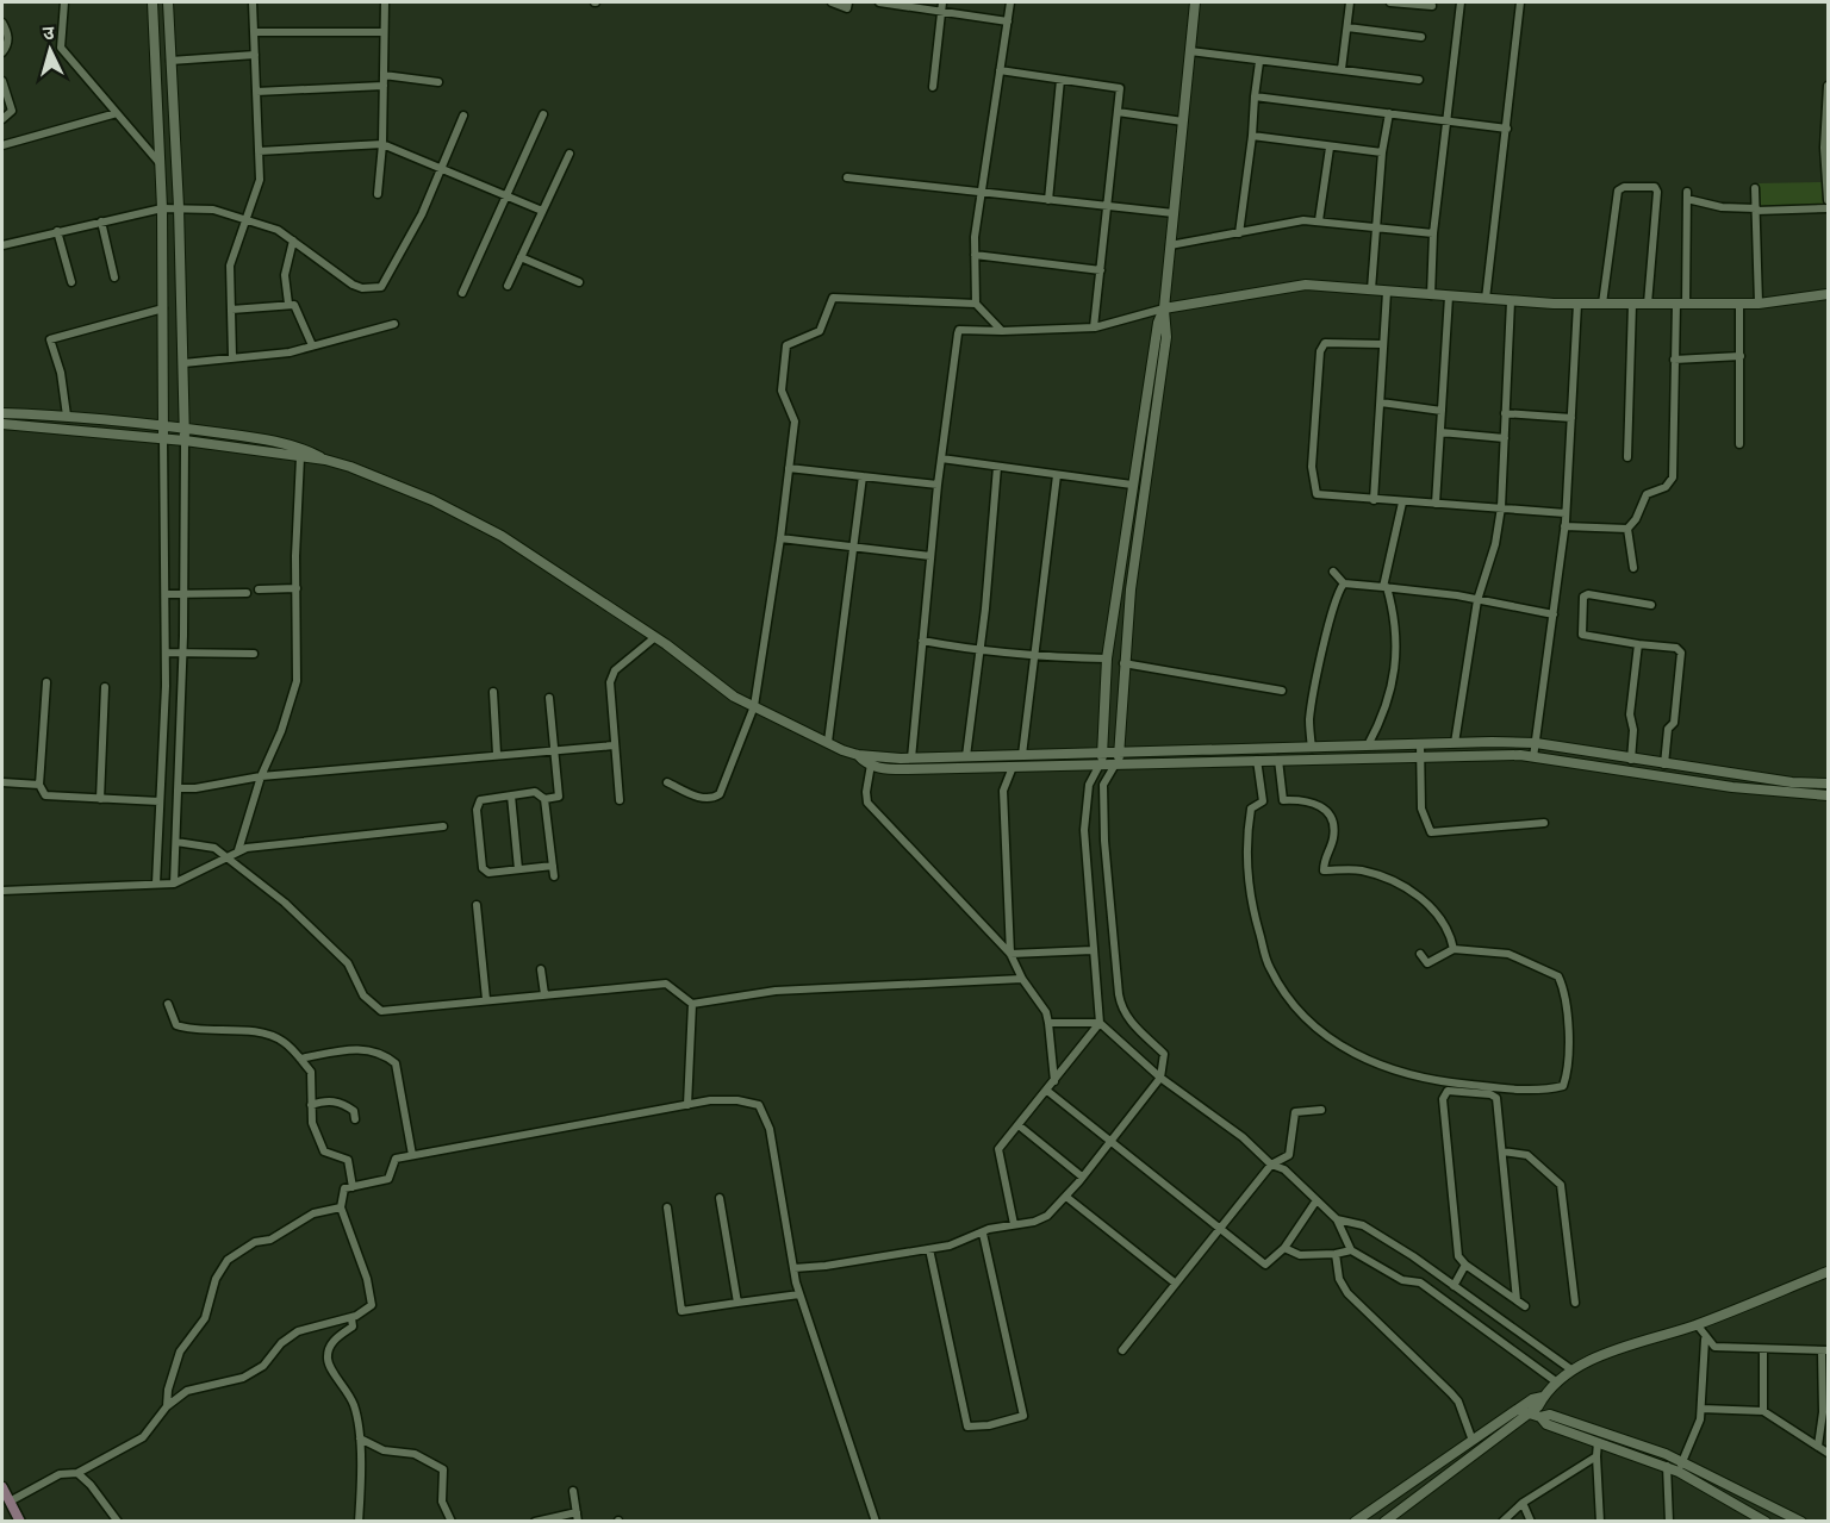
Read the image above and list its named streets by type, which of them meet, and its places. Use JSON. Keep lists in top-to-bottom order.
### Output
{
  "north": "top"
}
